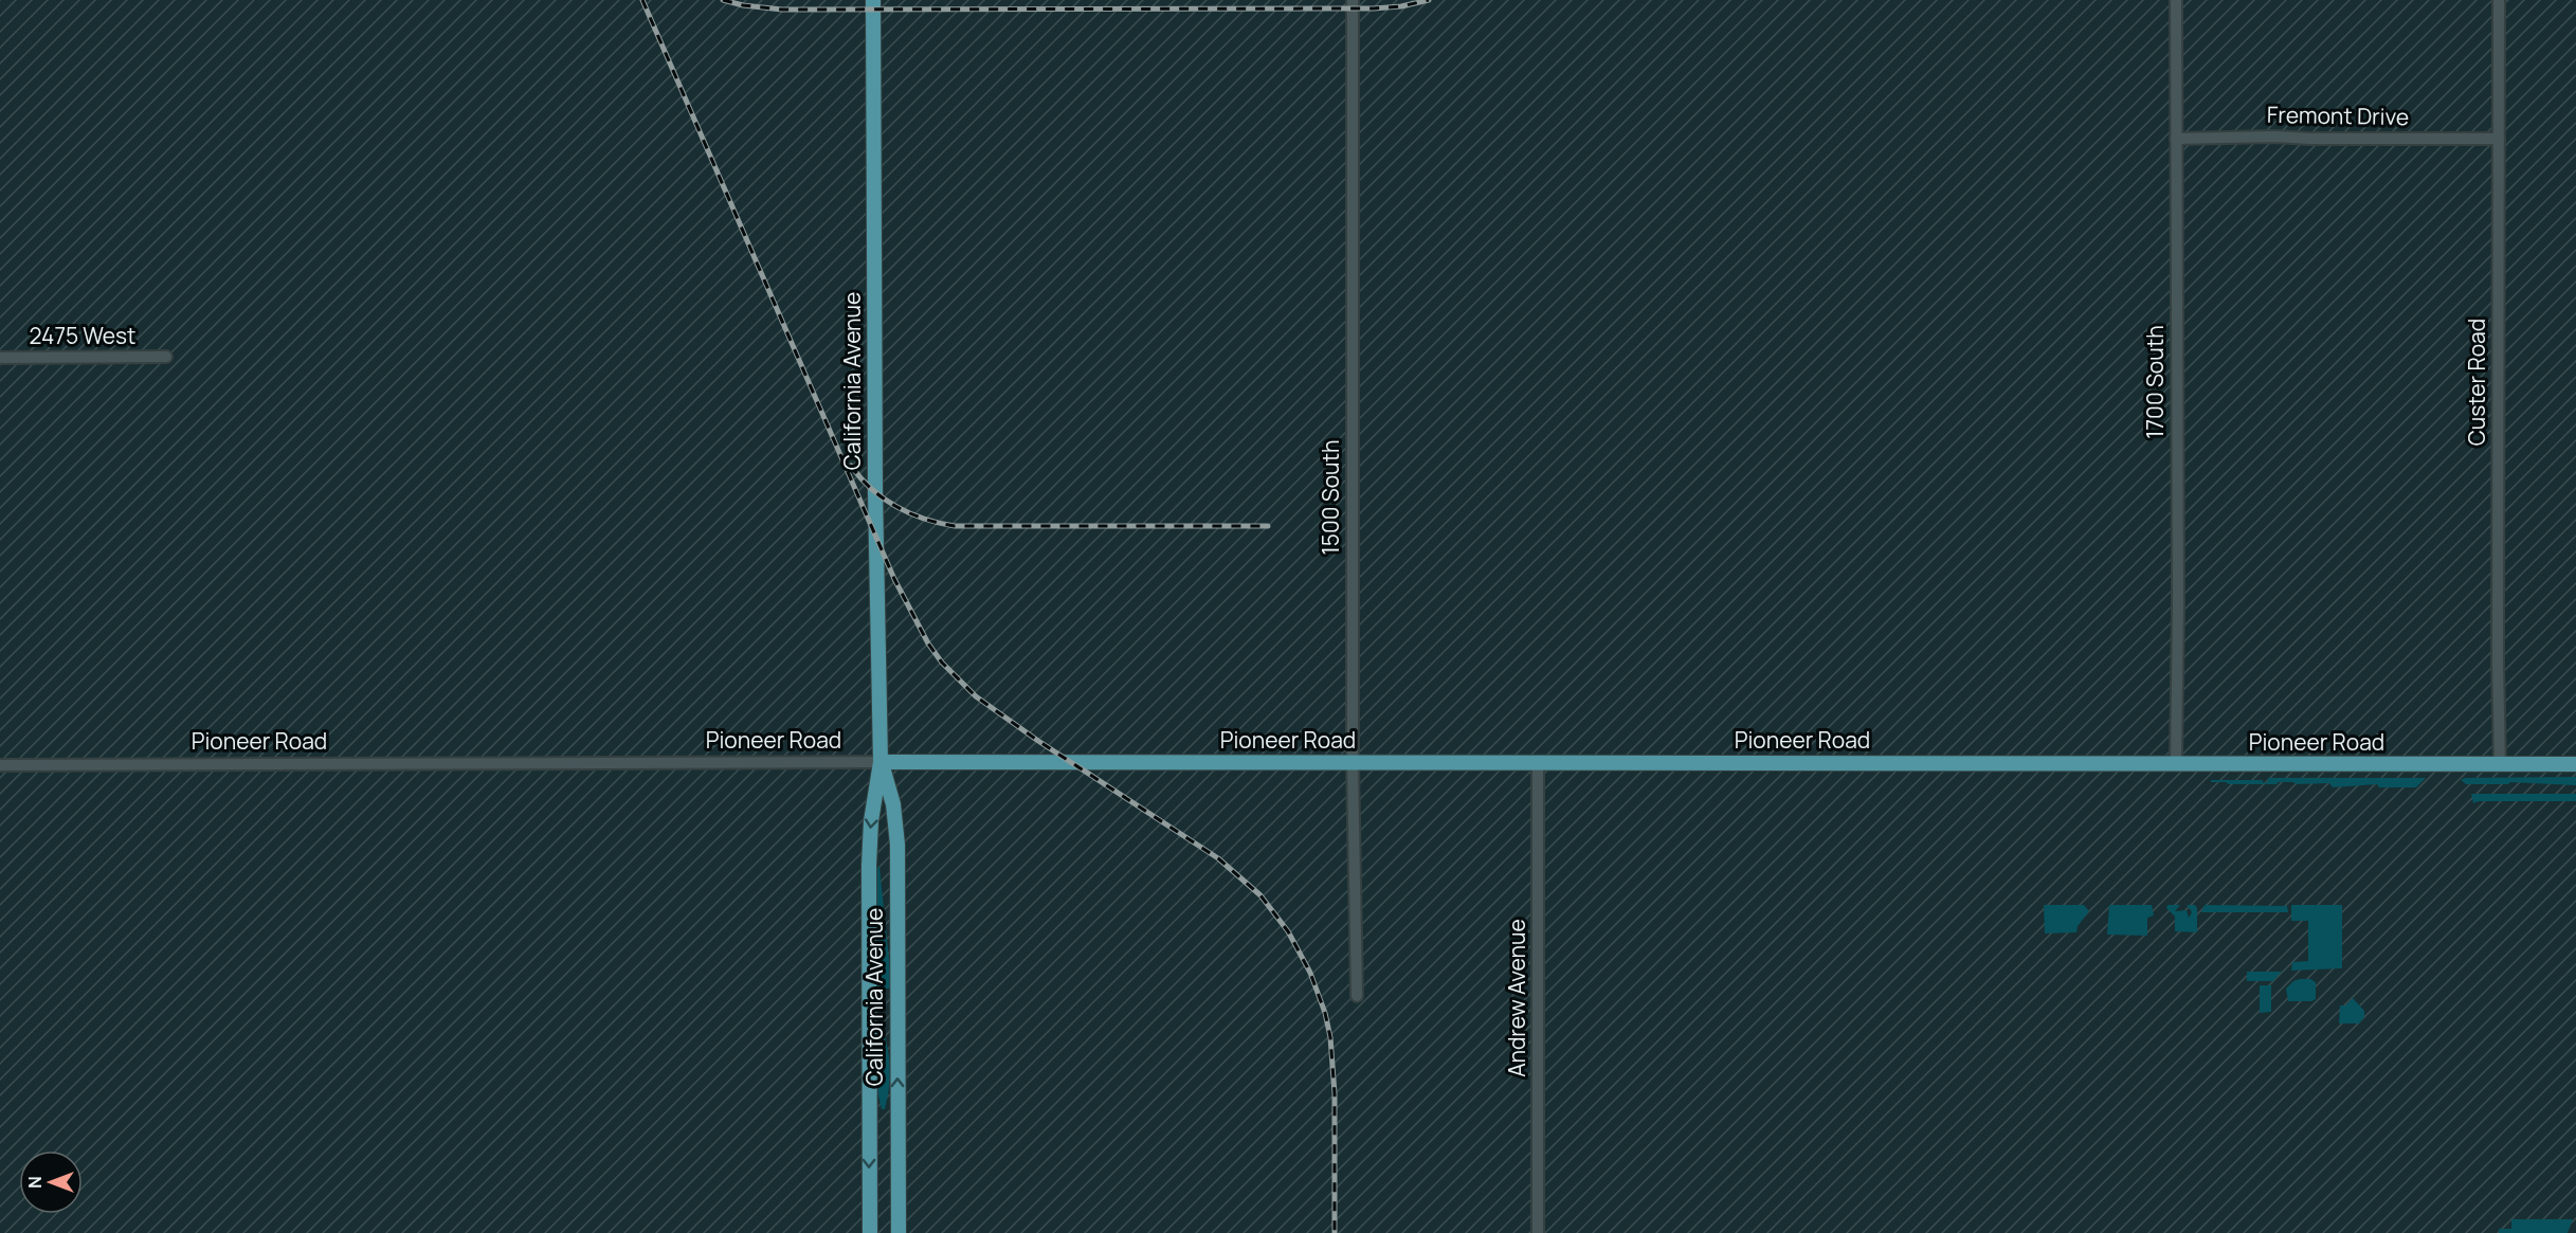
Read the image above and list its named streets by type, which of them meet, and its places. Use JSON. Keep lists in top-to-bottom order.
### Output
{
  "streets": {
    "main road": ["California Avenue", "Pioneer Road"],
    "street": [
      "Fremont Drive",
      "2475 West",
      "1700 South",
      "Custer Road",
      "1500 South",
      "Andrew Avenue"
    ]
  },
  "crossings": [
    ["Fremont Drive", "1700 South"],
    ["Fremont Drive", "Custer Road"],
    ["California Avenue", "Pioneer Road"],
    ["1700 South", "Pioneer Road"],
    ["Custer Road", "Pioneer Road"],
    ["1500 South", "Pioneer Road"],
    ["Pioneer Road", "Andrew Avenue"]
  ],
  "north": "left"
}
